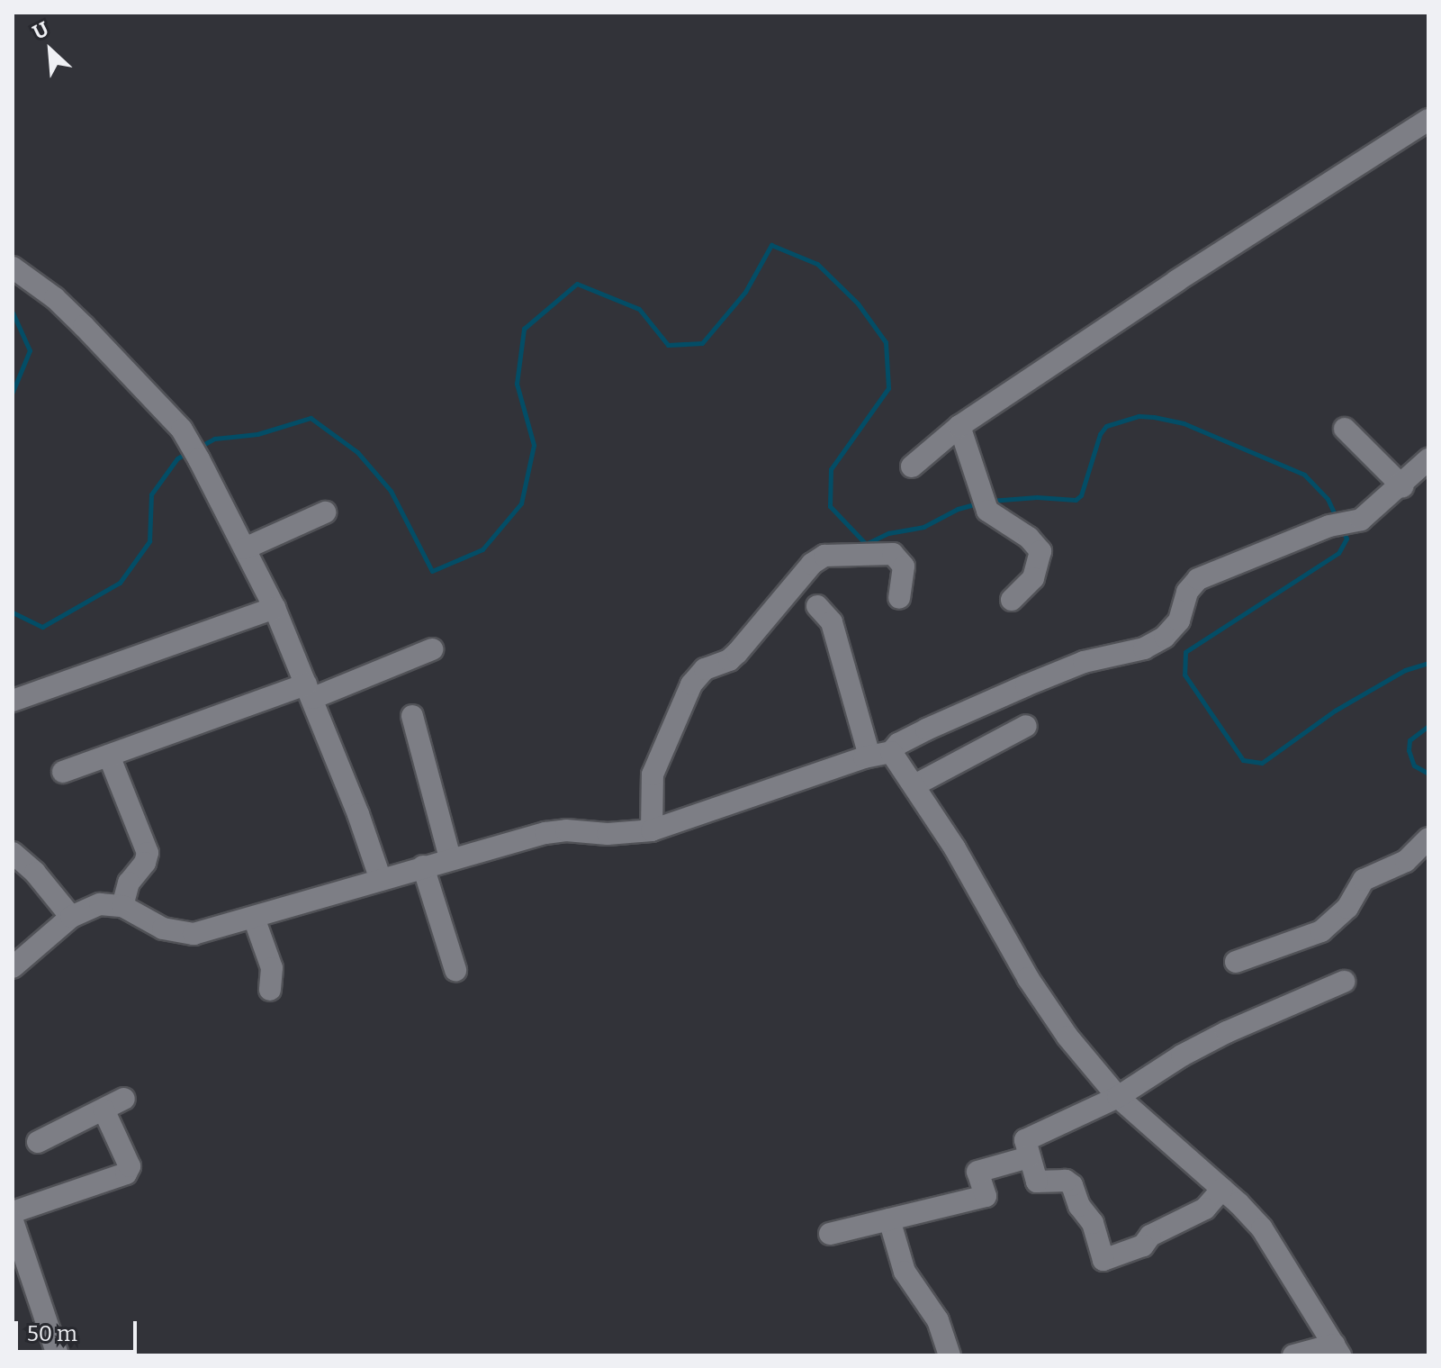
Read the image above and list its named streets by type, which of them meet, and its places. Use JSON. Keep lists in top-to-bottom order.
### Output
{
  "scale_bar": "50 m",
  "north": "top left"
}
